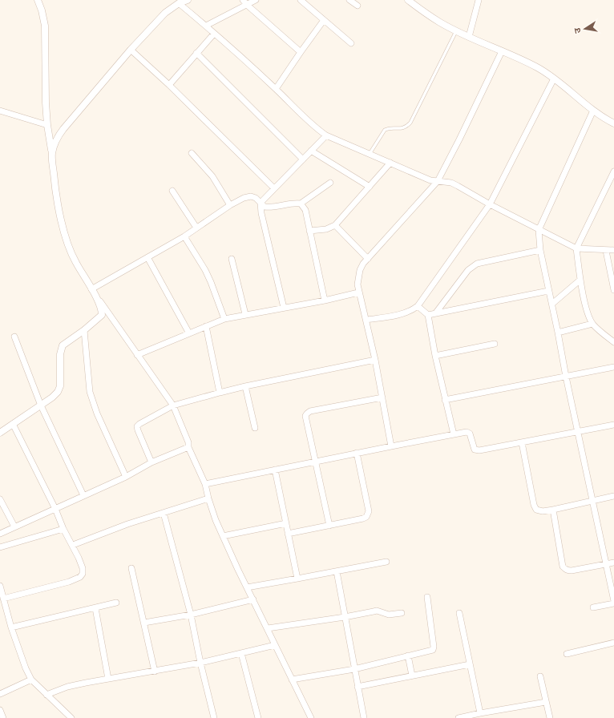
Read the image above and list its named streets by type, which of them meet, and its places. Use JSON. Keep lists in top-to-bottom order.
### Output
{
  "north": "left"
}
